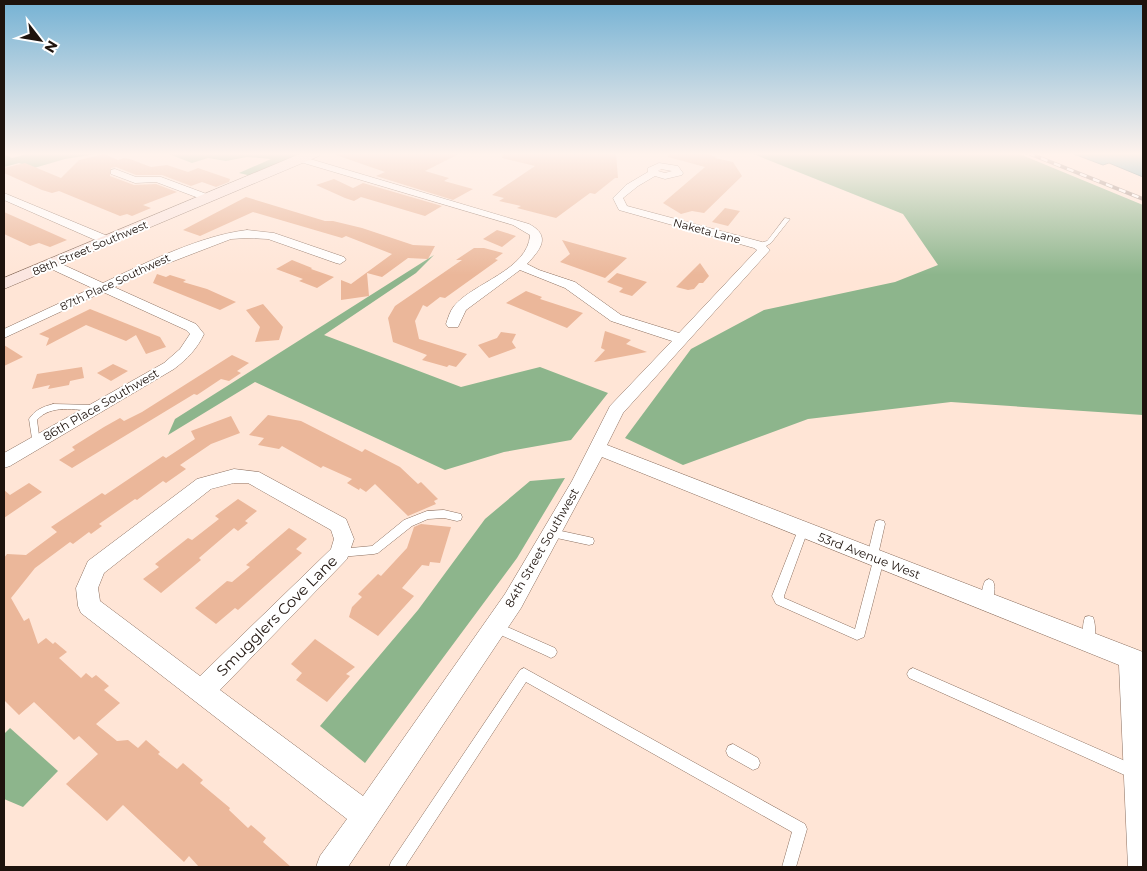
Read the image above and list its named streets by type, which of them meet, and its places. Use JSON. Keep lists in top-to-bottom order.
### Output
{
  "streets": {
    "street": [
      "Naketa Lane",
      "88th Street Southwest",
      "87th Place Southwest",
      "86th Place Southwest",
      "84th Street Southwest",
      "53rd Avenue West",
      "Smugglers Cove Lane"
    ]
  },
  "crossings": [
    ["Naketa Lane", "84th Street Southwest"],
    ["87th Place Southwest", "86th Place Southwest"],
    ["84th Street Southwest", "53rd Avenue West"],
    ["84th Street Southwest", "Smugglers Cove Lane"]
  ],
  "north": "bottom right"
}
